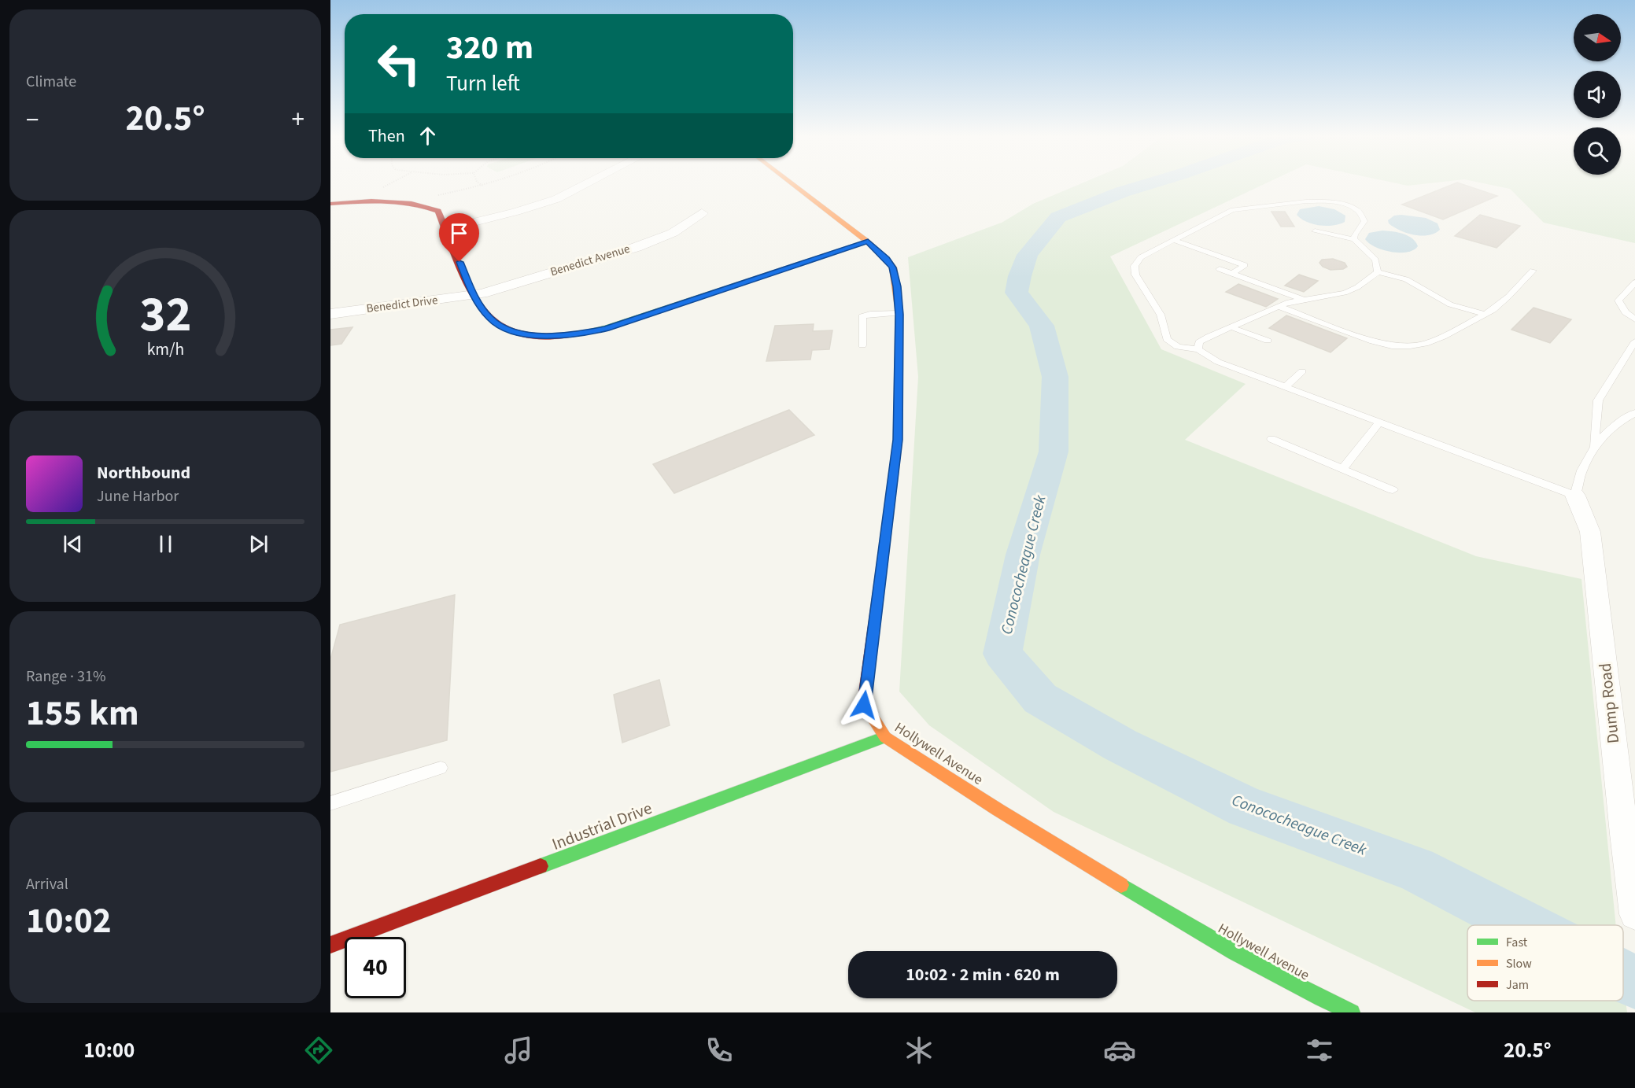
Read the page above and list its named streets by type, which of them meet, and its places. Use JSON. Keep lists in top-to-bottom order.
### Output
{
  "streets": {
    "street": [
      "Benedict Avenue",
      "Benedict Drive",
      "Dump Road",
      "Hollywell Avenue",
      "Industrial Drive"
    ]
  },
  "crossings": [
    ["Benedict Avenue", "Benedict Drive"],
    ["Hollywell Avenue", "Industrial Drive"]
  ],
  "water": ["Conococheague Creek"],
  "legend": ["Fast", "Slow", "Jam"],
  "north": "right",
  "page": {
    "tile": [
      "Climate",
      ["Range · 31%", "155 km"],
      ["Arrival", "10:02"]
    ],
    "turn": ["320 m", "Turn left"],
    "heat": ["−", "20.5°", "+"],
    "then": "Then",
    "song": ["Northbound", "June Harbor"],
    "limit": "40",
    "trip": "10:02 · 2 min · 620 m",
    "tabs": ["10:00", "20.5°"],
    "gauge": ["32", "km/h"]
  }
}
